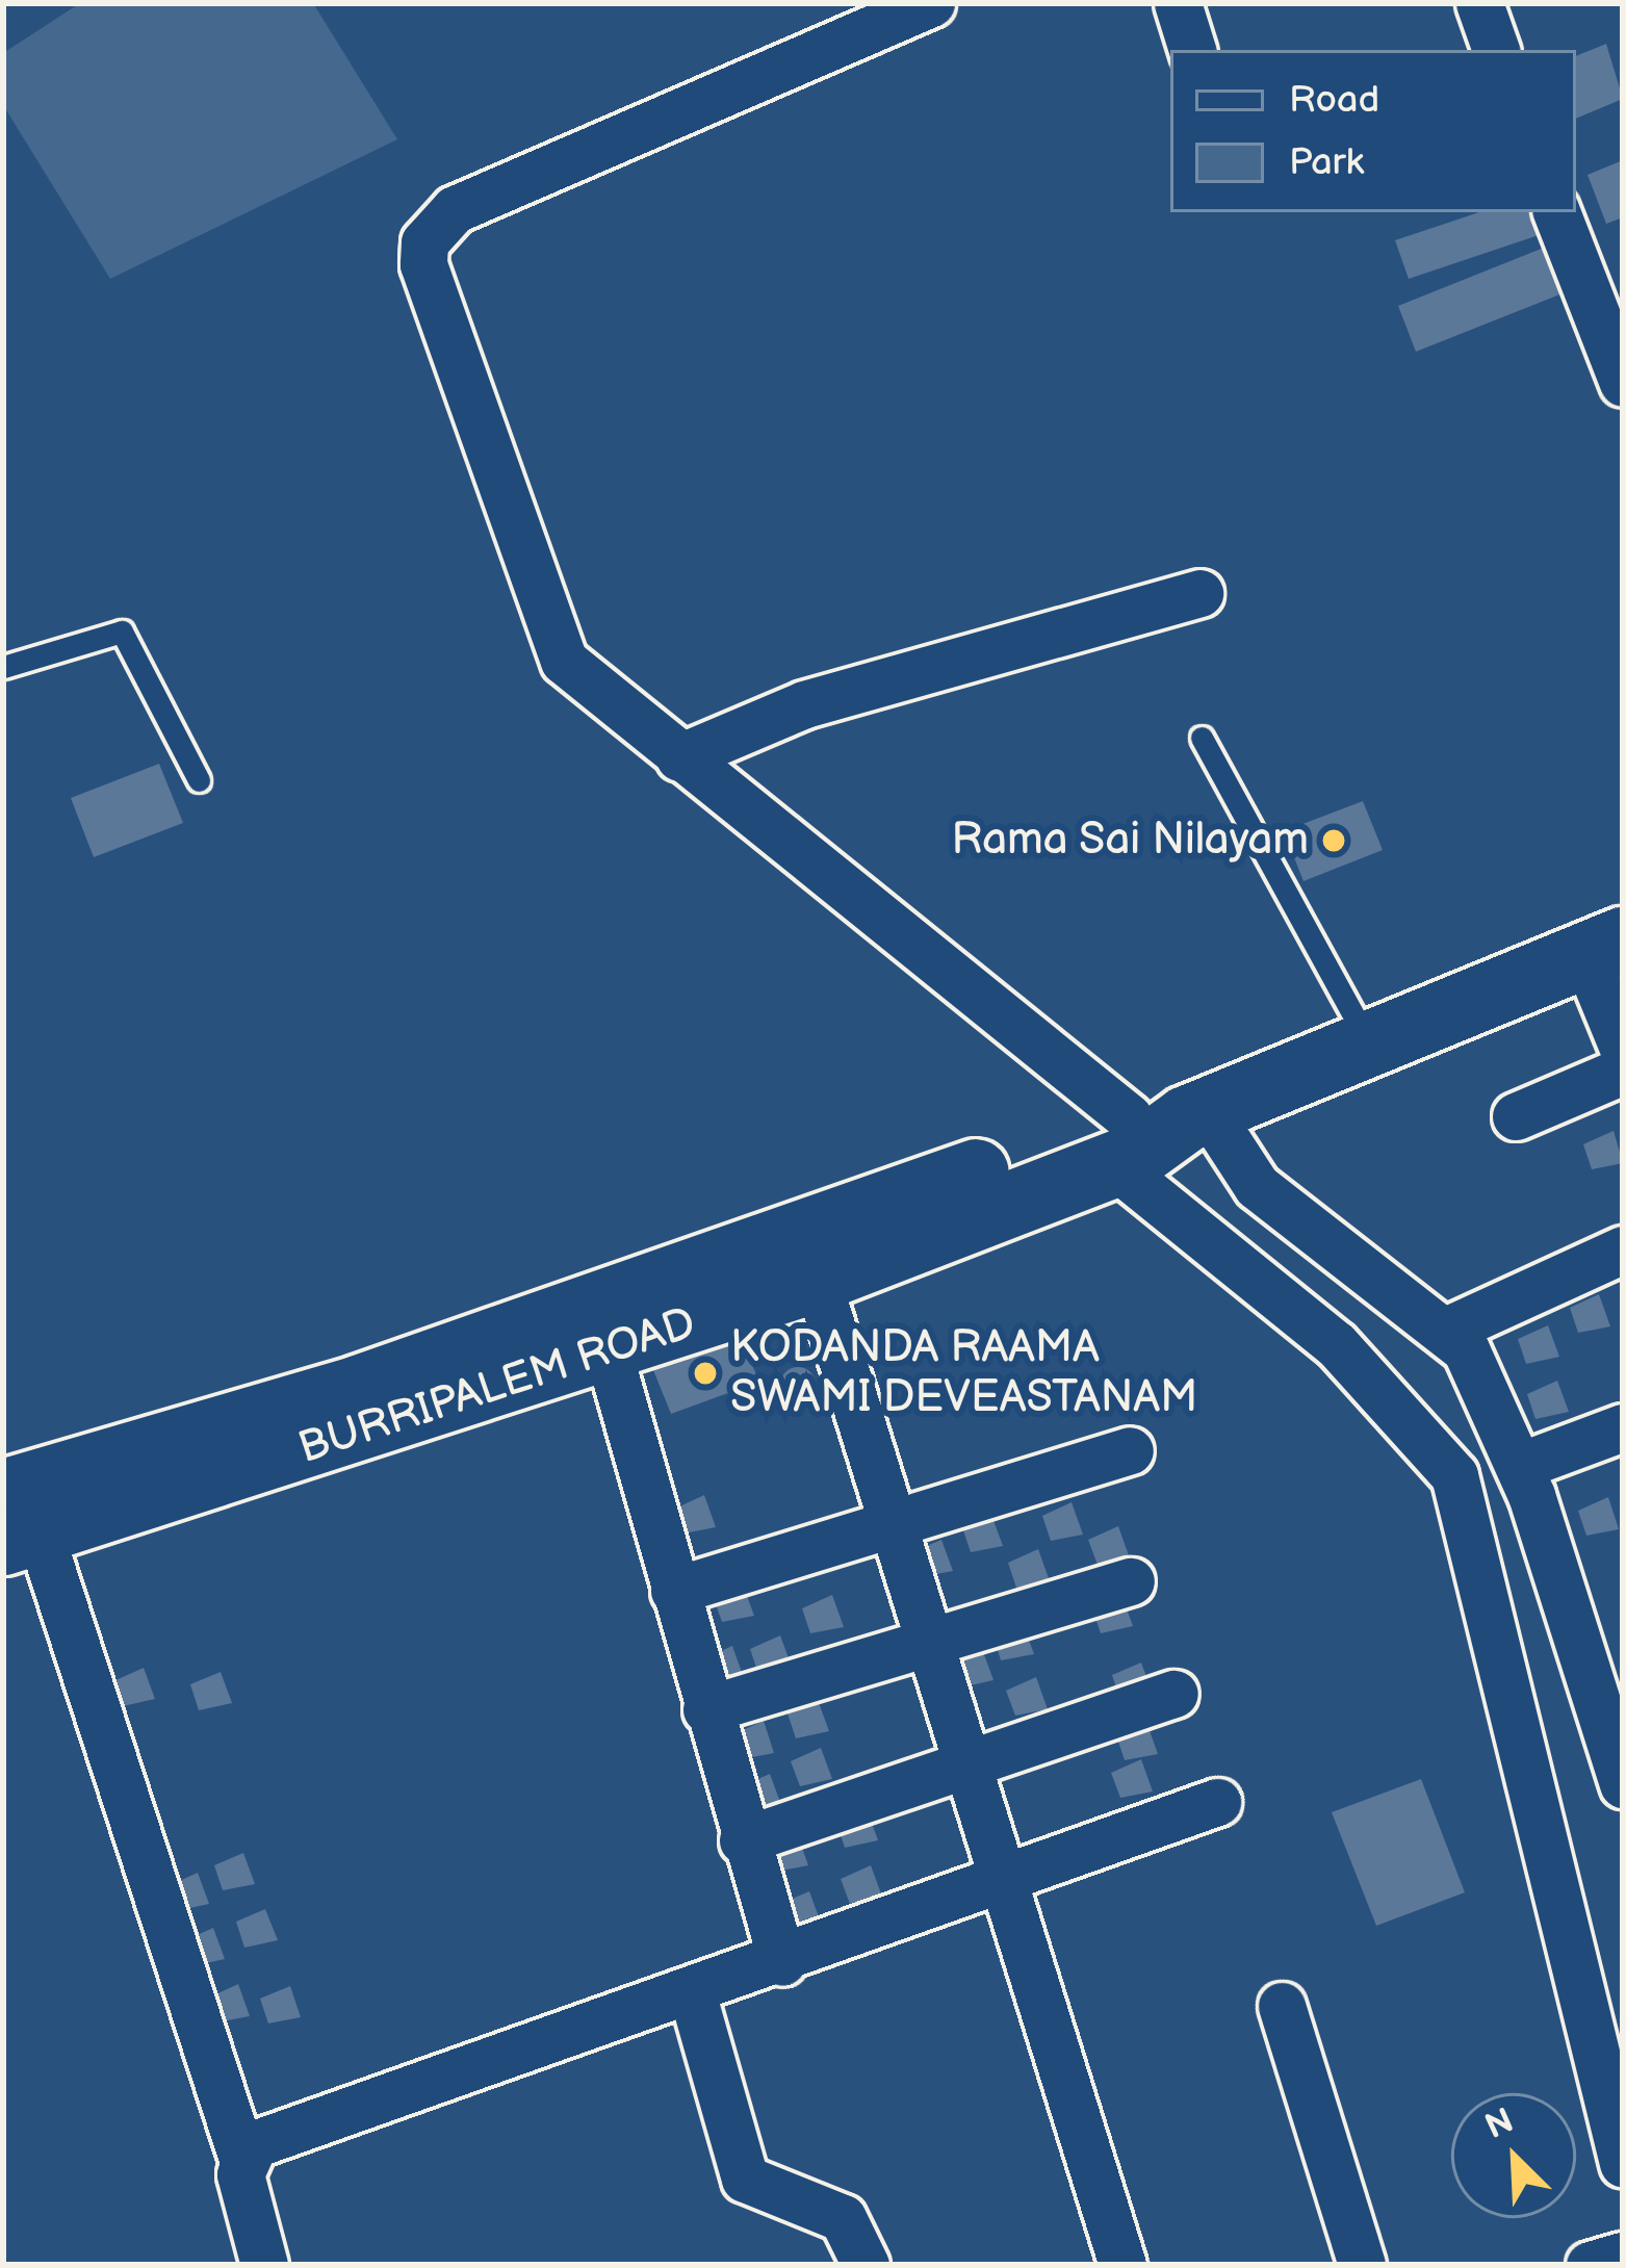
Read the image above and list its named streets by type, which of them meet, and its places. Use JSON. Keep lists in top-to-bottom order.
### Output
{
  "streets": {
    "main road": ["BURRIPALEM ROAD"]
  },
  "places": ["Rama Sai Nilayam", "KODANDA RAAMA SWAMI DEVEASTANAM"],
  "legend": ["Road", "Park"],
  "north": "top left"
}
